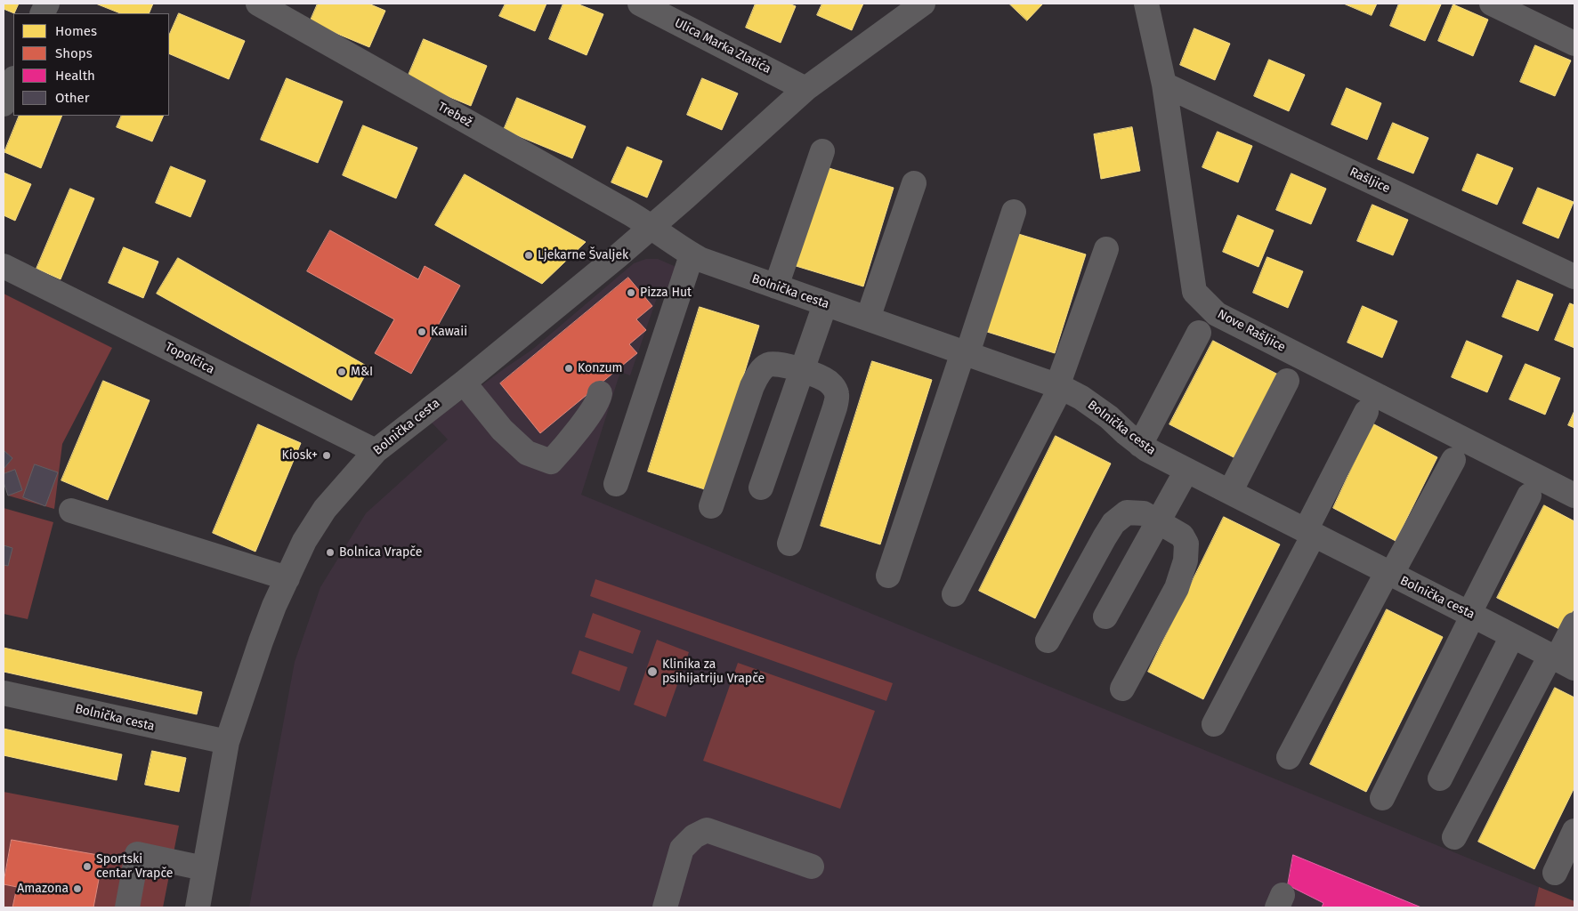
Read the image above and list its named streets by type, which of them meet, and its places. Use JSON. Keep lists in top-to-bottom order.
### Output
{
  "streets": {
    "street": [
      "Ulica Marka Zlatića",
      "Trebež",
      "Rašljice",
      "Bolnička cesta",
      "Nove Rašljice",
      "Topolčica"
    ]
  },
  "crossings": [
    ["Ulica Marka Zlatića", "Bolnička cesta"],
    ["Trebež", "Bolnička cesta"],
    ["Rašljice", "Nove Rašljice"],
    ["Bolnička cesta", "Topolčica"]
  ],
  "places": [
    "Ljekarne Švaljek",
    "Pizza Hut",
    "Kawaii",
    "Konzum",
    "M&I",
    "Kiosk+",
    "Bolnica Vrapče",
    "Klinika za psihijatriju Vrapče",
    "Sportski centar Vrapče",
    "Amazona"
  ],
  "legend": [
    "Homes",
    "Shops",
    "Health",
    "Other"
  ]
}
